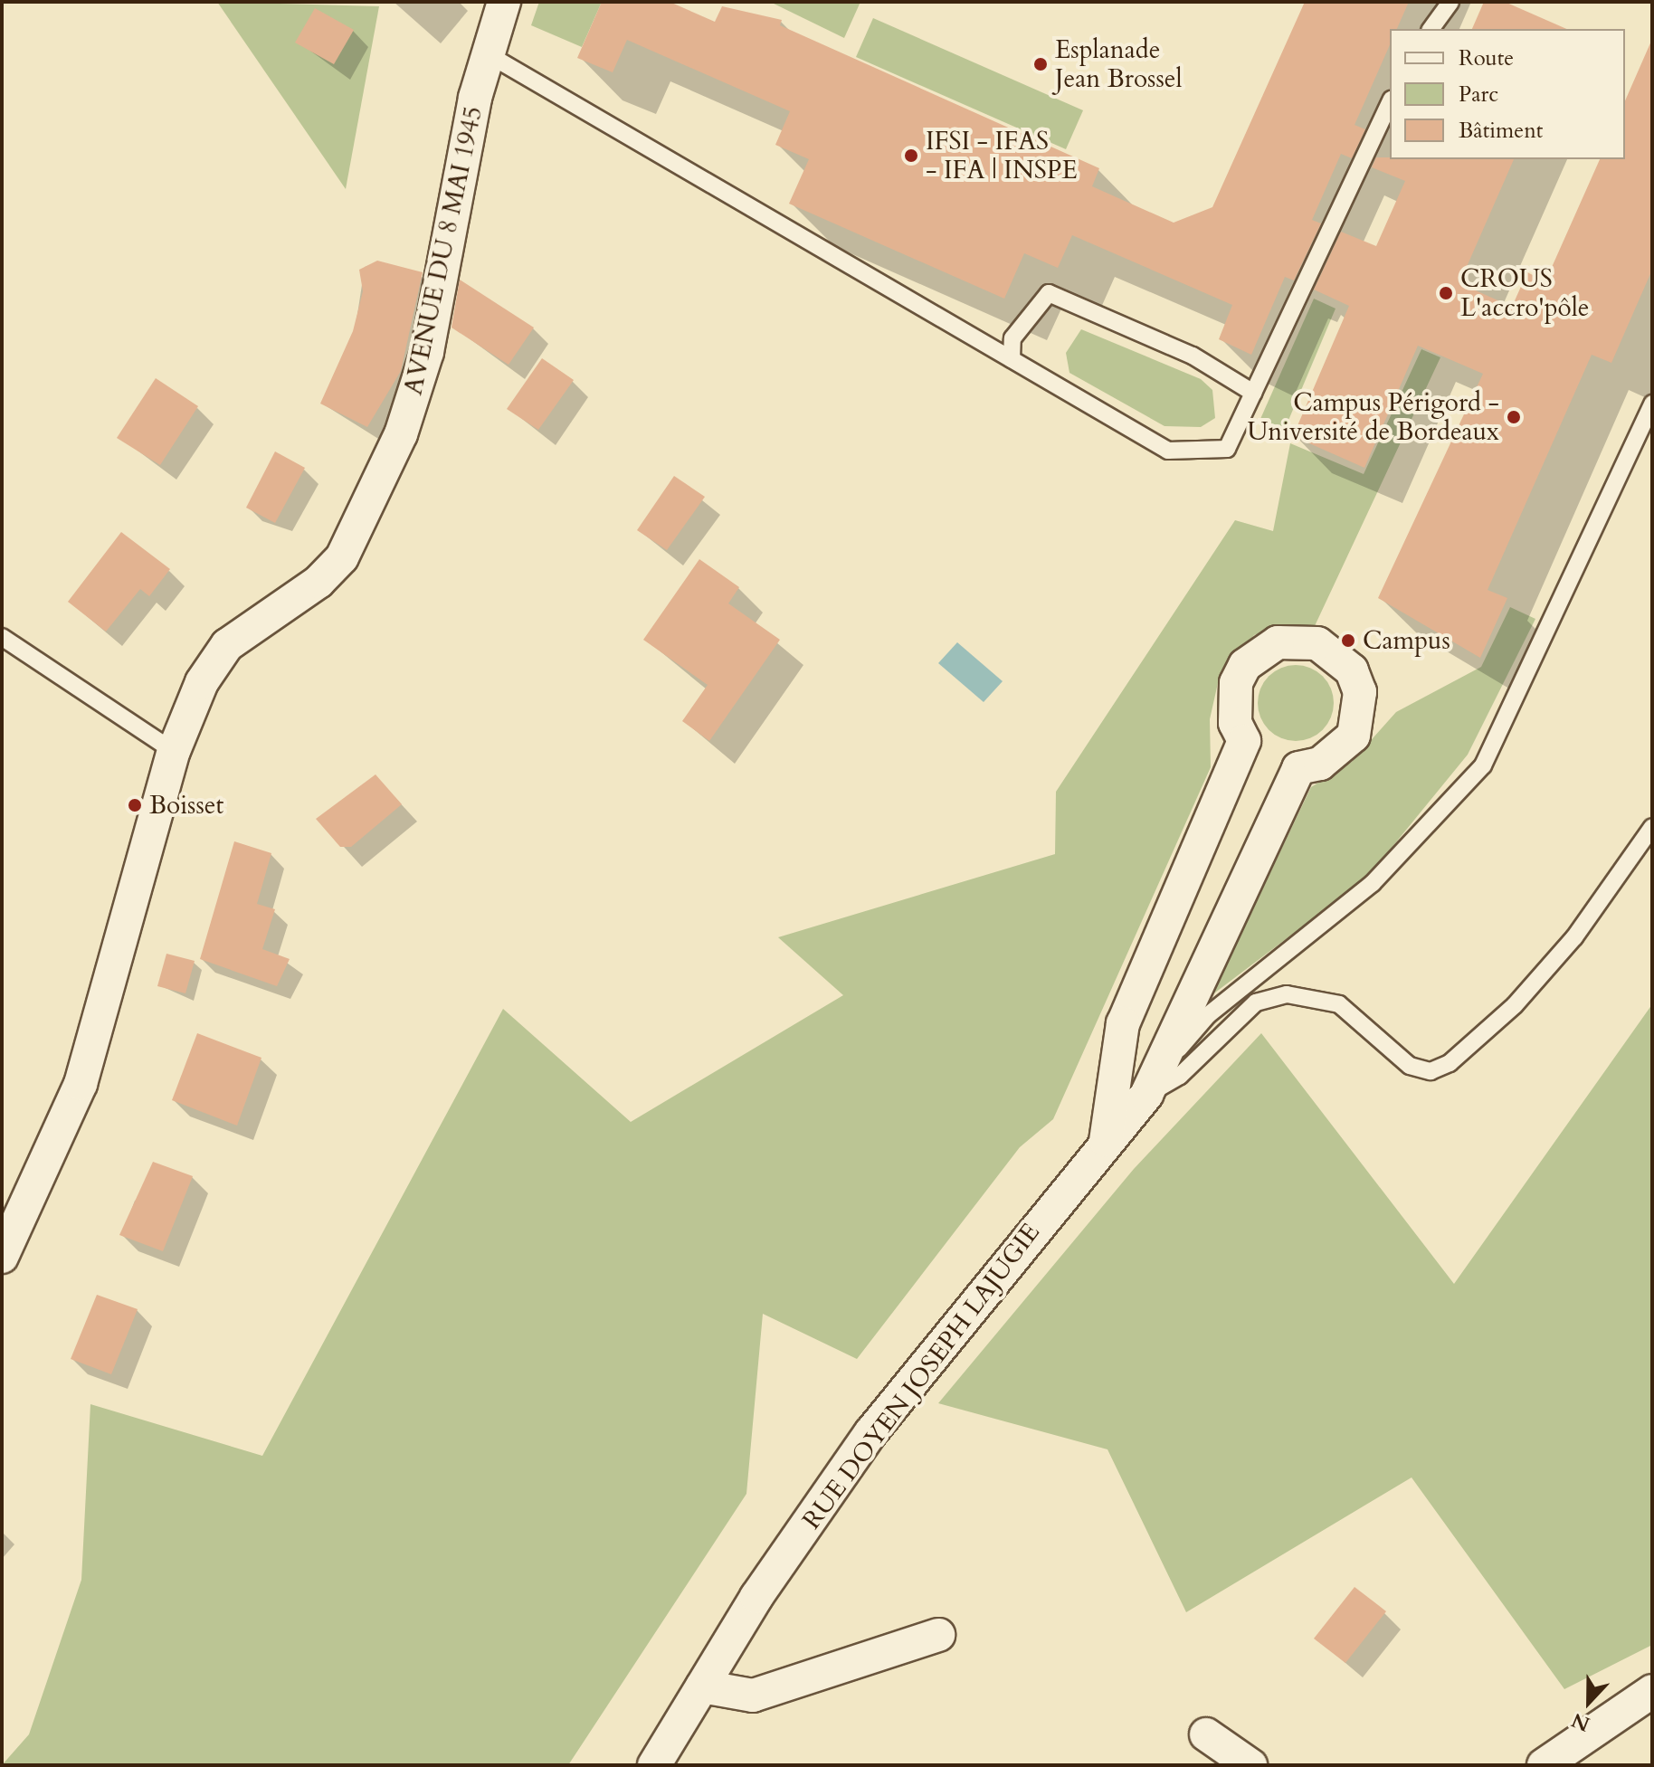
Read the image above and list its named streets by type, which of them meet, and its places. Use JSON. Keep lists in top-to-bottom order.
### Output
{
  "streets": {
    "street": ["AVENUE DU 8 MAI 1945", "RUE DOYEN JOSEPH LAJUGIE"]
  },
  "places": [
    "Esplanade Jean Brossel",
    "IFSI - IFAS - IFA | INSPE",
    "CROUS L'accro'pôle",
    "Campus Périgord - Université de Bordeaux",
    "Campus",
    "Boisset"
  ],
  "legend": ["Route", "Parc", "Bâtiment"],
  "north": "bottom"
}
